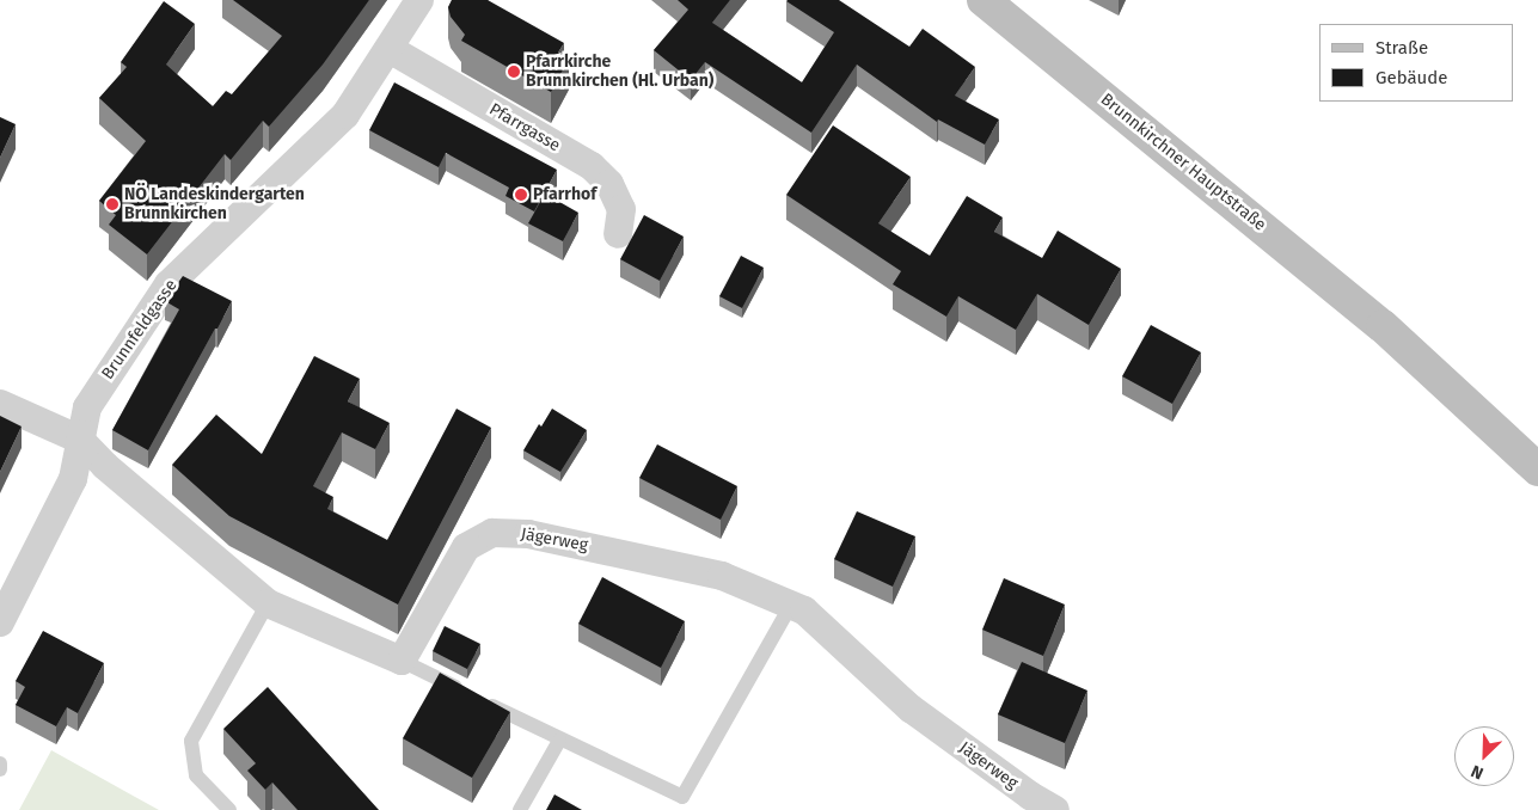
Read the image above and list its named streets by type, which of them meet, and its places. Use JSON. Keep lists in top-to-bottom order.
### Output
{
  "streets": {
    "main road": ["Brunnkirchner Hauptstraße"],
    "street": ["Pfarrgasse", "Brunnfeldgasse", "Jägerweg"]
  },
  "crossings": [
    ["Pfarrgasse", "Brunnfeldgasse"]
  ],
  "places": ["Pfarrkirche Brunnkirchen (Hl. Urban)", "Pfarrhof", "NÖ Landeskindergarten Brunnkirchen"],
  "legend": ["Straße", "Gebäude"],
  "north": "bottom left"
}
